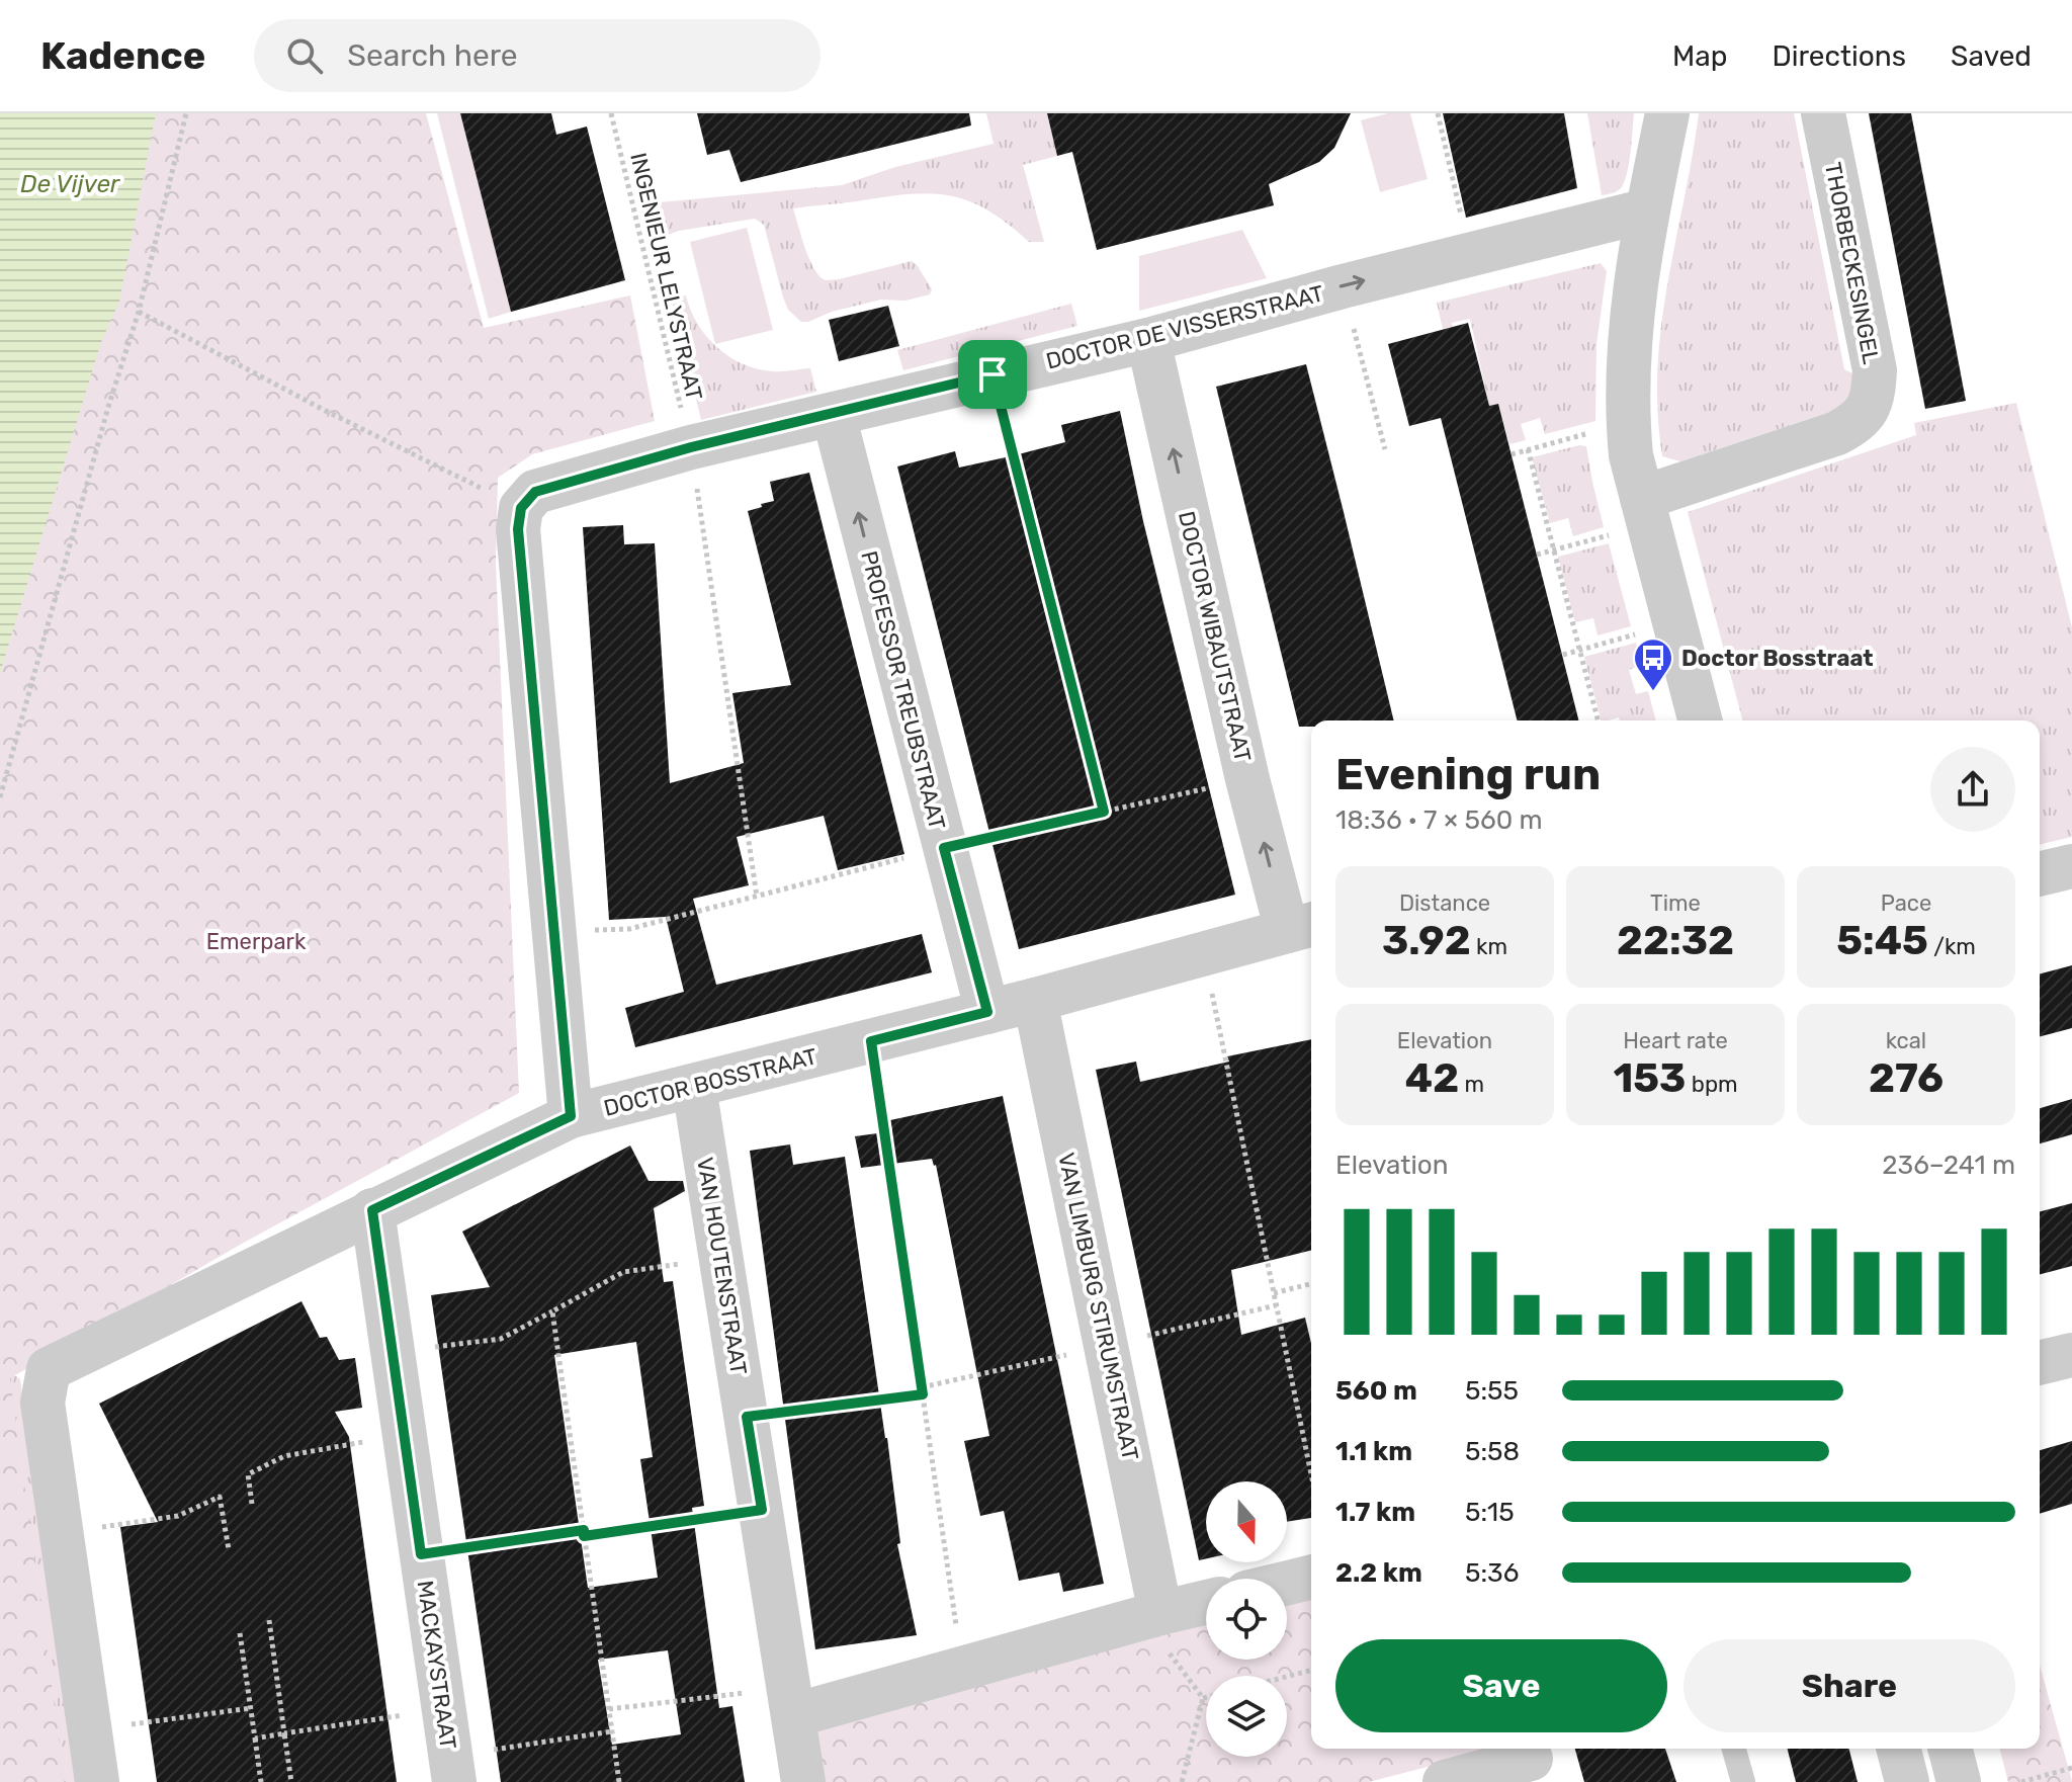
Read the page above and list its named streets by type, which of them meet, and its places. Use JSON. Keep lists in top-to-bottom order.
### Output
{
  "streets": {
    "street": [
      "THORBECKESINGEL",
      "DOCTOR DE VISSERSTRAAT",
      "DOCTOR WIBAUTSTRAAT",
      "PROFESSOR TREUBSTRAAT",
      "DOCTOR BOSSTRAAT",
      "VAN HOUTENSTRAAT",
      "VAN LIMBURG STIRUMSTRAAT",
      "MACKAYSTRAAT"
    ],
    "path": ["INGENIEUR LELYSTRAAT"]
  },
  "crossings": [
    ["INGENIEUR LELYSTRAAT", "DOCTOR DE VISSERSTRAAT"],
    ["DOCTOR DE VISSERSTRAAT", "DOCTOR WIBAUTSTRAAT"],
    ["DOCTOR DE VISSERSTRAAT", "PROFESSOR TREUBSTRAAT"],
    ["DOCTOR WIBAUTSTRAAT", "DOCTOR BOSSTRAAT"],
    ["PROFESSOR TREUBSTRAAT", "DOCTOR BOSSTRAAT"],
    ["DOCTOR BOSSTRAAT", "VAN HOUTENSTRAAT"],
    ["DOCTOR BOSSTRAAT", "VAN LIMBURG STIRUMSTRAAT"],
    ["DOCTOR BOSSTRAAT", "MACKAYSTRAAT"]
  ],
  "one_way": ["DOCTOR WIBAUTSTRAAT"],
  "water": ["De Vijver"],
  "parks": ["Emerpark"],
  "places": {
    "bus stop": ["Doctor Bosstraat"]
  },
  "north": "bottom",
  "page": {
    "header": "Kadence",
    "search": "Search here",
    "nav": ["Map", "Directions", "Saved"],
    "heading": ["Evening run", "18:36 · 7 × 560 m"],
    "stats": [
      ["Distance", "3.92 km"],
      ["Time", "22:32"],
      ["Pace", "5:45 /km"],
      ["Elevation", "42 m"],
      ["Heart rate", "153 bpm"],
      ["kcal", "276"]
    ],
    "chart": ["Elevation", "236–241 m"],
    "list": [
      {
        "name": "560 m",
        "note": "5:55"
      },
      {
        "name": "1.1 km",
        "note": "5:58"
      },
      {
        "name": "1.7 km",
        "note": "5:15"
      },
      {
        "name": "2.2 km",
        "note": "5:36"
      }
    ],
    "buttons": ["Save", "Share"]
  }
}
